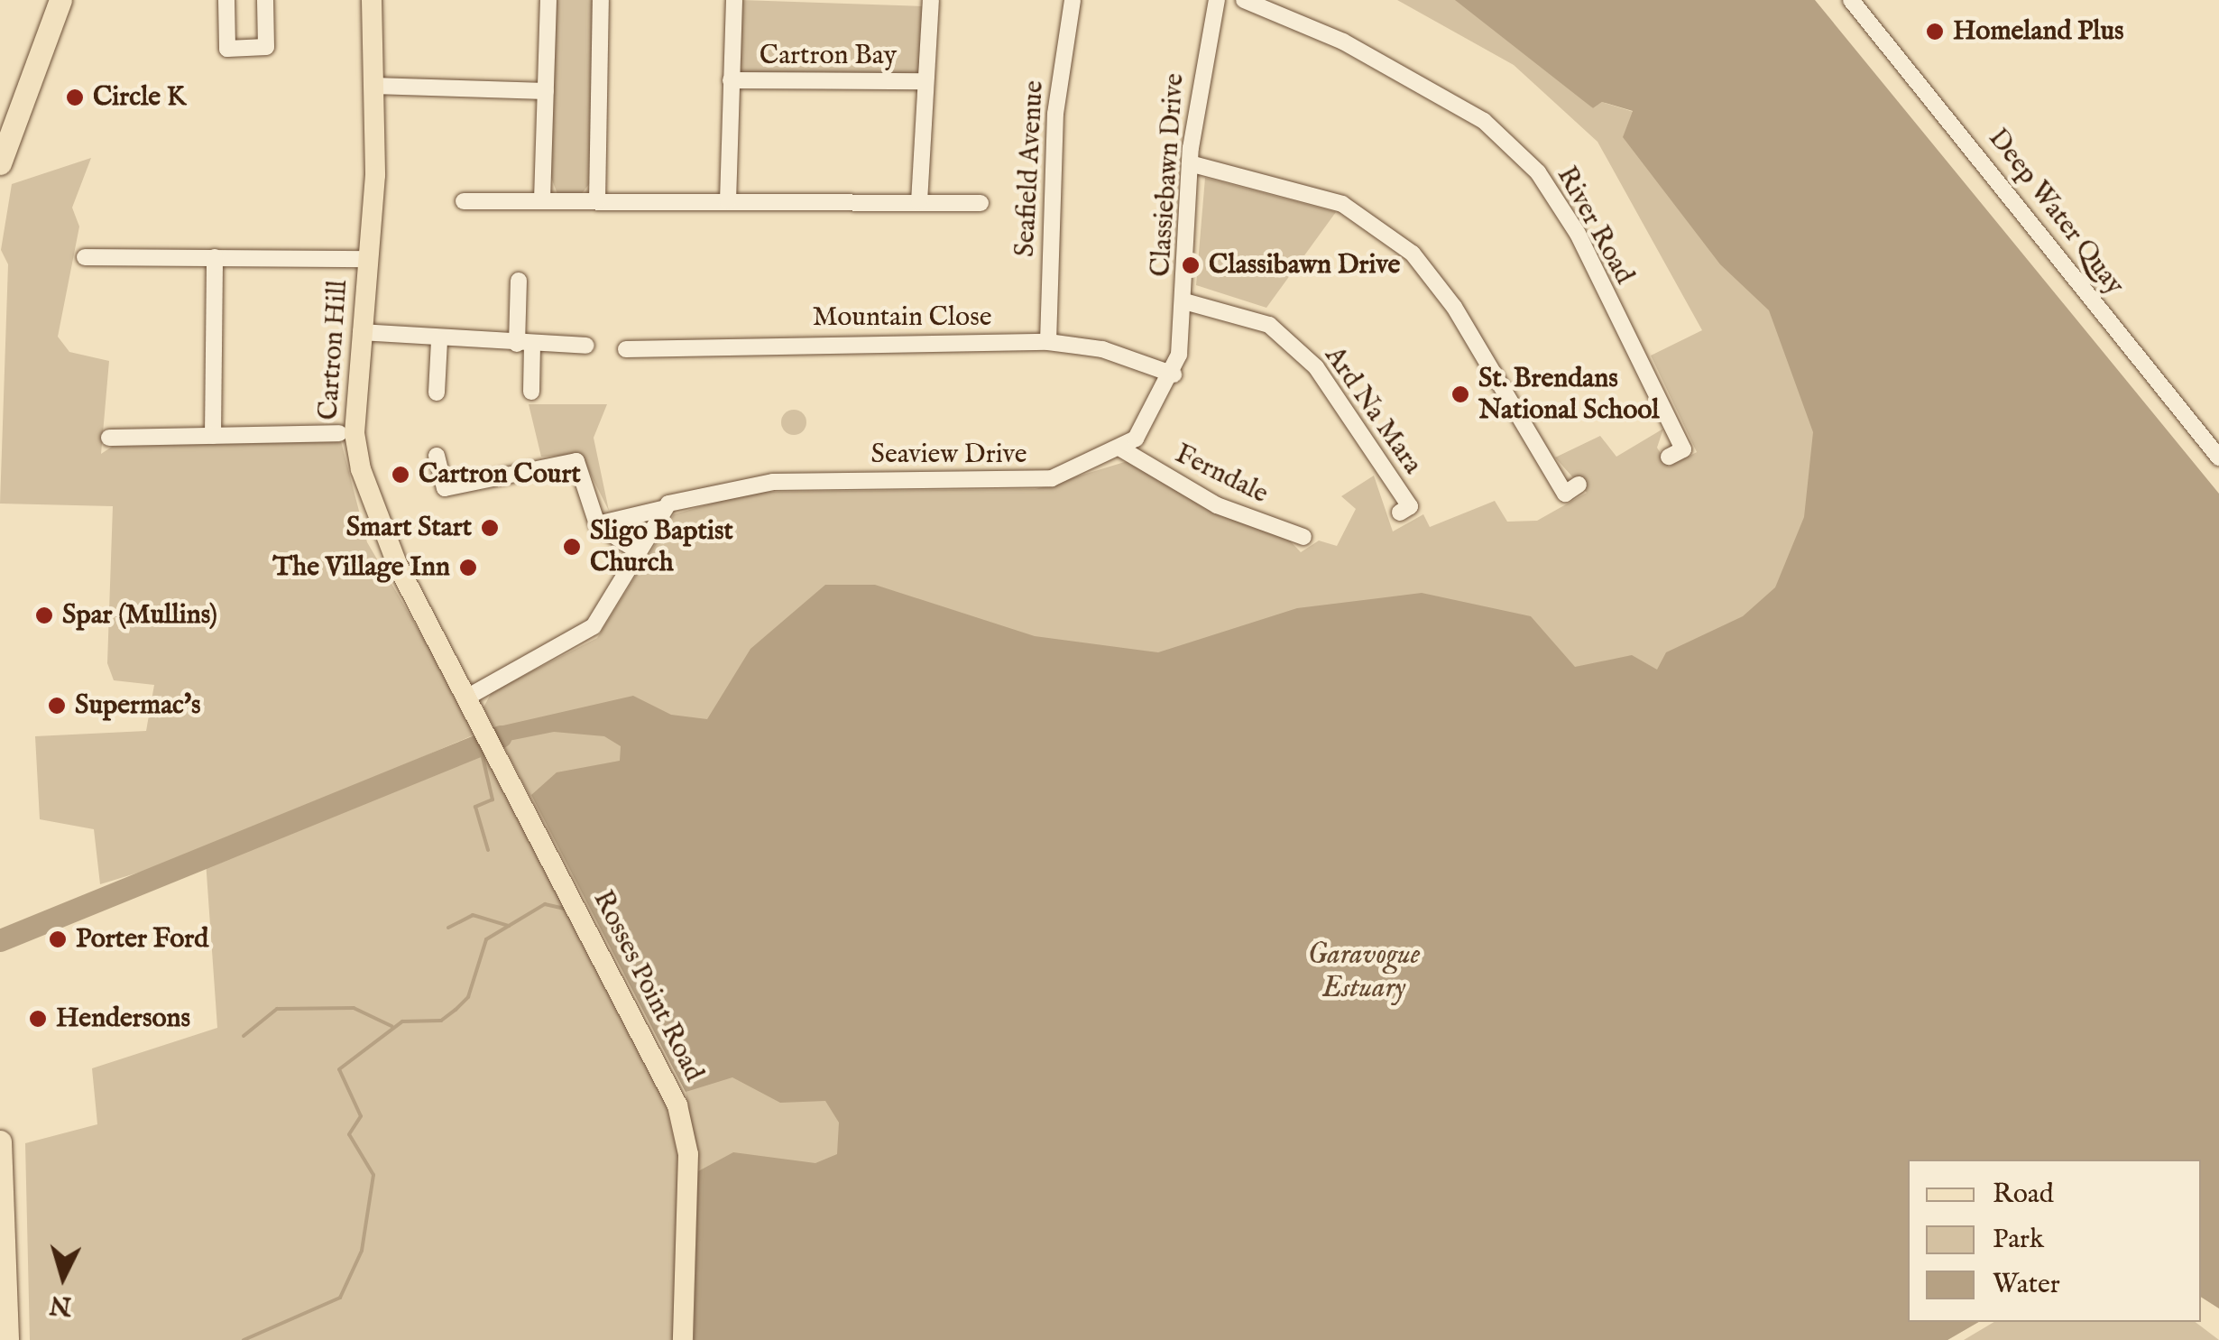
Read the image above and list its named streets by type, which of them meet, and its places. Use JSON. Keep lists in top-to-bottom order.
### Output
{
  "streets": {
    "main road": ["Cartron Hill", "Rosses Point Road"],
    "street": [
      "Cartron Bay",
      "Seafield Avenue",
      "Classiebawn Drive",
      "Deep Water Quay",
      "River Road",
      "Mountain Close",
      "Ard Na Mara",
      "Seaview Drive",
      "Ferndale"
    ]
  },
  "crossings": [
    ["Seafield Avenue", "Mountain Close"],
    ["Classiebawn Drive", "Ard Na Mara"],
    ["Classiebawn Drive", "Seaview Drive"],
    ["Mountain Close", "Seaview Drive"],
    ["Cartron Hill", "Rosses Point Road"],
    ["Ard Na Mara", "Seaview Drive"],
    ["Seaview Drive", "Ferndale"]
  ],
  "water": ["Garavogue Estuary"],
  "places": [
    "Homeland Plus",
    "Circle K",
    "Classibawn Drive",
    "St. Brendans National School",
    "Cartron Court",
    "Smart Start",
    "Sligo Baptist Church",
    "The Village Inn",
    "Spar (Mullins)",
    "Supermac's",
    "Porter Ford",
    "Hendersons"
  ],
  "legend": ["Road", "Park", "Water"],
  "north": "bottom"
}
